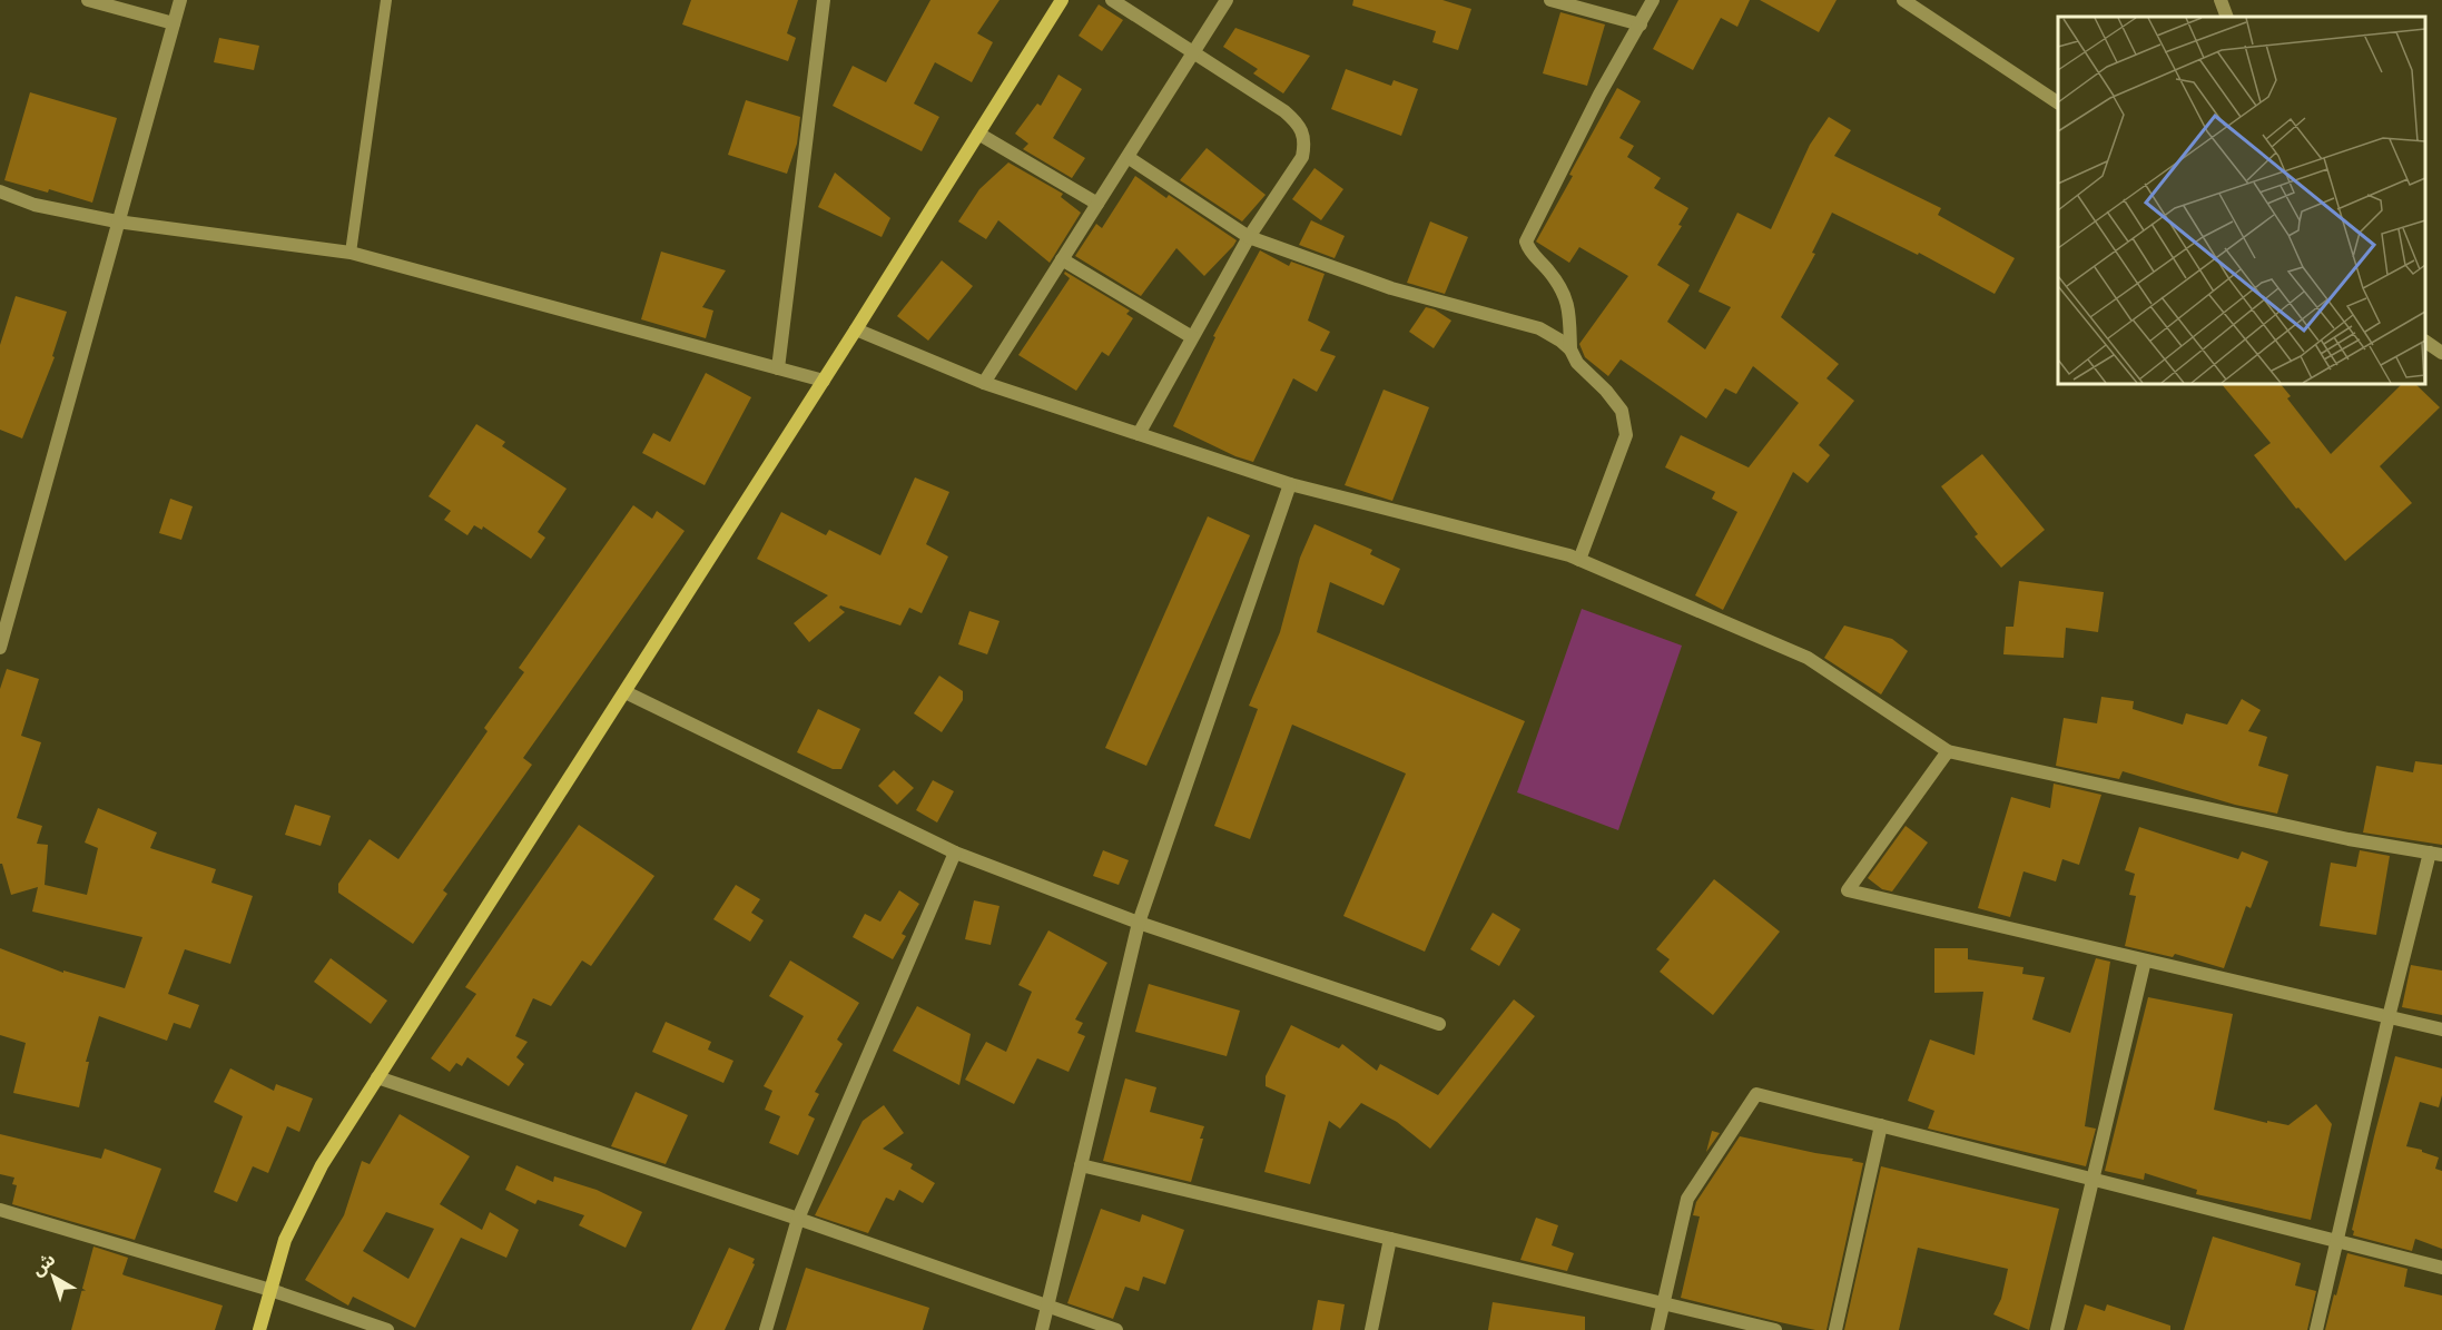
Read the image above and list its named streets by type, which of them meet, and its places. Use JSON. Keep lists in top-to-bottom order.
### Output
{
  "north": "top left"
}
